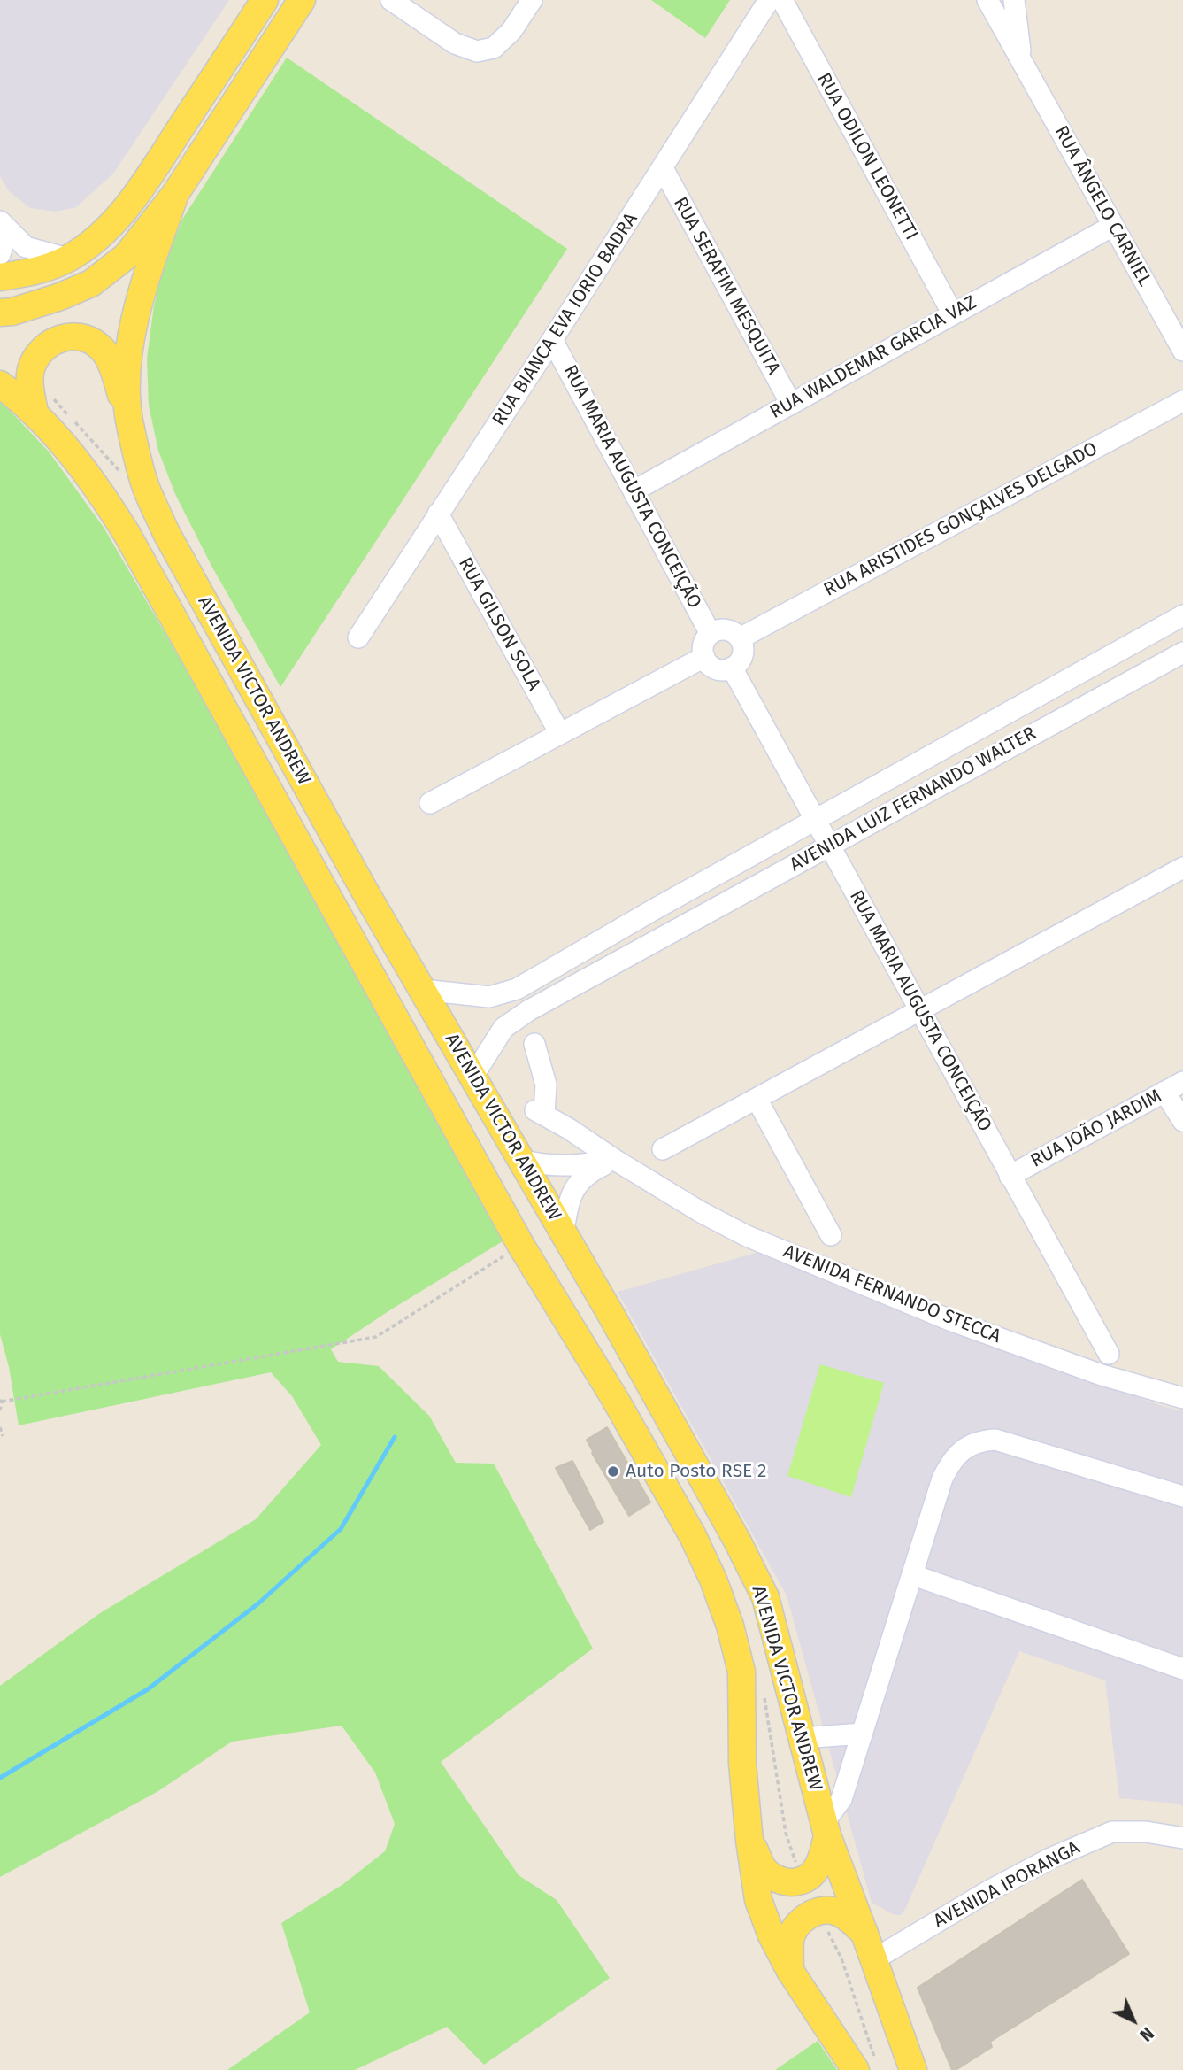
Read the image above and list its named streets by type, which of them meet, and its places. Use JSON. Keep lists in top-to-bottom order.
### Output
{
  "streets": {
    "main road": ["AVENIDA VICTOR ANDREW"],
    "street": [
      "RUA ODILON LEONETTI",
      "RUA ÂNGELO CARNIEL",
      "RUA SERAFIM MESQUITA",
      "RUA BIANCA EVA IORIO BADRA",
      "RUA WALDEMAR GARCIA VAZ",
      "RUA MARIA AUGUSTA CONCEIÇÃO",
      "RUA ARISTIDES GONÇALVES DELGADO",
      "RUA GILSON SOLA",
      "AVENIDA LUIZ FERNANDO WALTER",
      "RUA JOÃO JARDIM",
      "AVENIDA FERNANDO STECCA",
      "AVENIDA IPORANGA"
    ]
  },
  "crossings": [
    ["RUA ODILON LEONETTI", "RUA WALDEMAR GARCIA VAZ"],
    ["RUA ÂNGELO CARNIEL", "RUA WALDEMAR GARCIA VAZ"],
    ["RUA SERAFIM MESQUITA", "RUA BIANCA EVA IORIO BADRA"],
    ["RUA SERAFIM MESQUITA", "RUA WALDEMAR GARCIA VAZ"],
    ["RUA BIANCA EVA IORIO BADRA", "RUA MARIA AUGUSTA CONCEIÇÃO"],
    ["RUA BIANCA EVA IORIO BADRA", "RUA GILSON SOLA"],
    ["RUA WALDEMAR GARCIA VAZ", "RUA MARIA AUGUSTA CONCEIÇÃO"],
    ["RUA MARIA AUGUSTA CONCEIÇÃO", "RUA ARISTIDES GONÇALVES DELGADO"],
    ["RUA MARIA AUGUSTA CONCEIÇÃO", "AVENIDA LUIZ FERNANDO WALTER"],
    ["RUA MARIA AUGUSTA CONCEIÇÃO", "RUA JOÃO JARDIM"],
    ["AVENIDA VICTOR ANDREW", "AVENIDA LUIZ FERNANDO WALTER"],
    ["AVENIDA VICTOR ANDREW", "AVENIDA IPORANGA"]
  ],
  "places": ["Auto Posto RSE 2"],
  "north": "bottom right"
}
